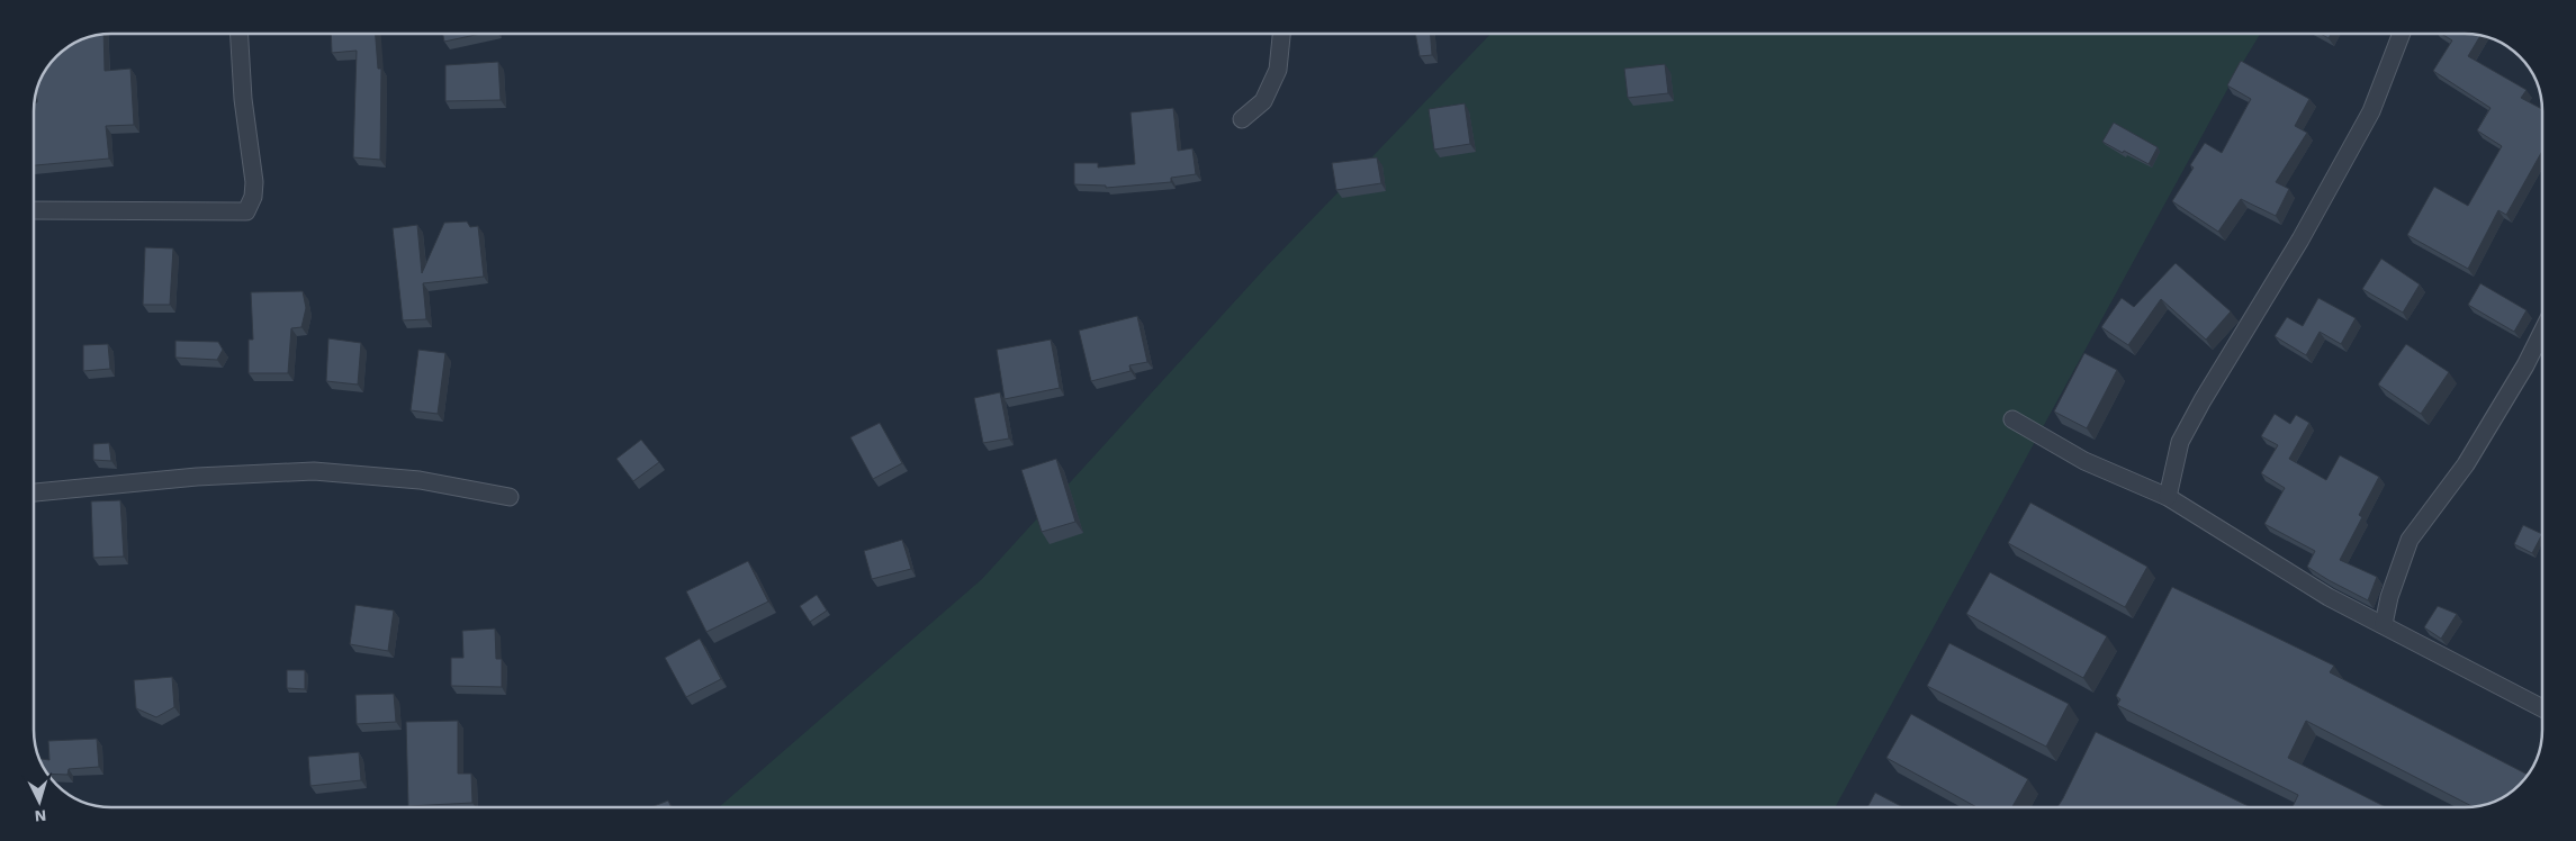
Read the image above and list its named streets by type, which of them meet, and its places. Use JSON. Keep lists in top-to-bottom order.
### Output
{
  "north": "bottom"
}
